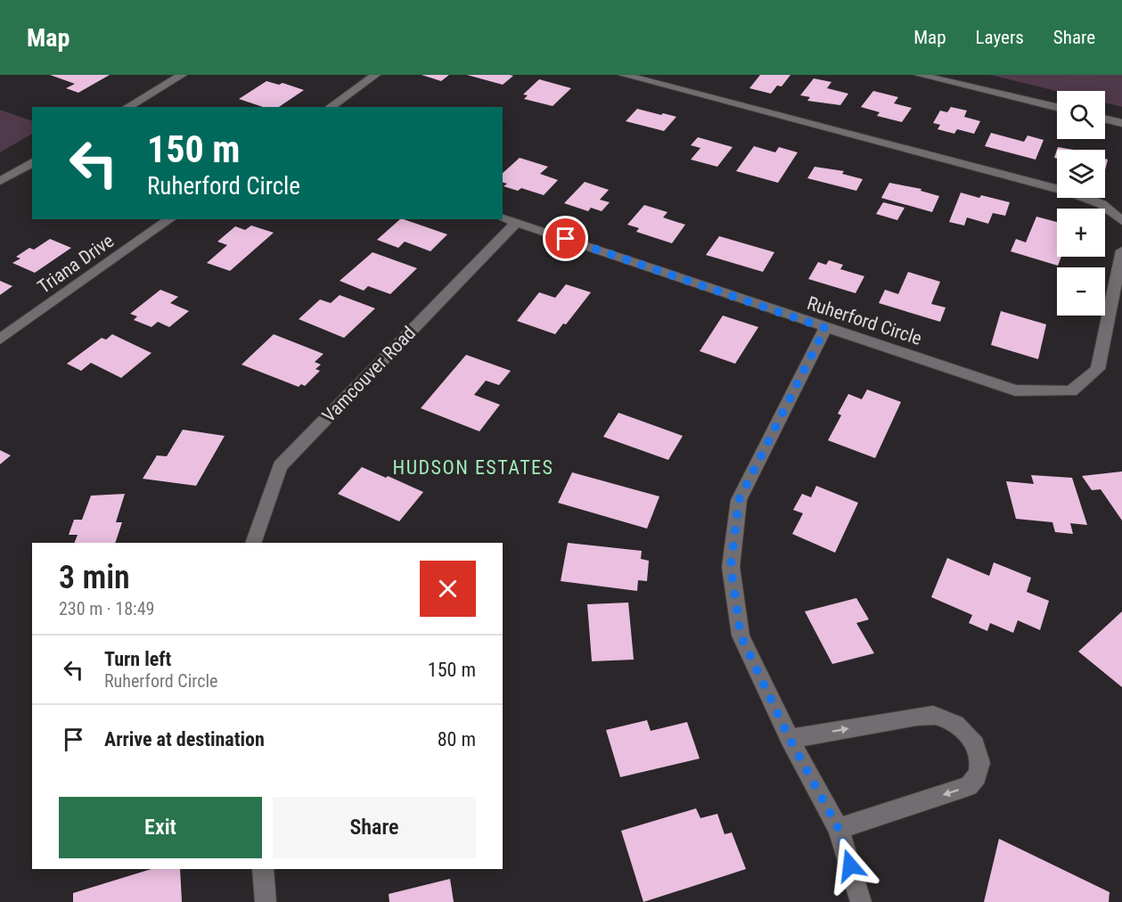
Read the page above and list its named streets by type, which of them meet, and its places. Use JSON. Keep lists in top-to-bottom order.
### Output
{
  "streets": {
    "street": ["Triana Drive", "Ruherford Circle", "Vamcouver Road"]
  },
  "crossings": [
    ["Ruherford Circle", "Vamcouver Road"]
  ],
  "districts": ["HUDSON ESTATES"],
  "page": {
    "header": "Map",
    "nav": ["Map", "Layers", "Share"],
    "map_buttons": ["+", "−"],
    "turn": ["150 m", "Ruherford Circle"],
    "heading": ["3 min", "230 m · 18:49"],
    "list": [
      {
        "name": "Turn left",
        "note": "Ruherford Circle",
        "value": "150 m"
      },
      {
        "name": "Arrive at destination",
        "value": "80 m"
      }
    ],
    "buttons": ["Exit", "Share"]
  }
}
